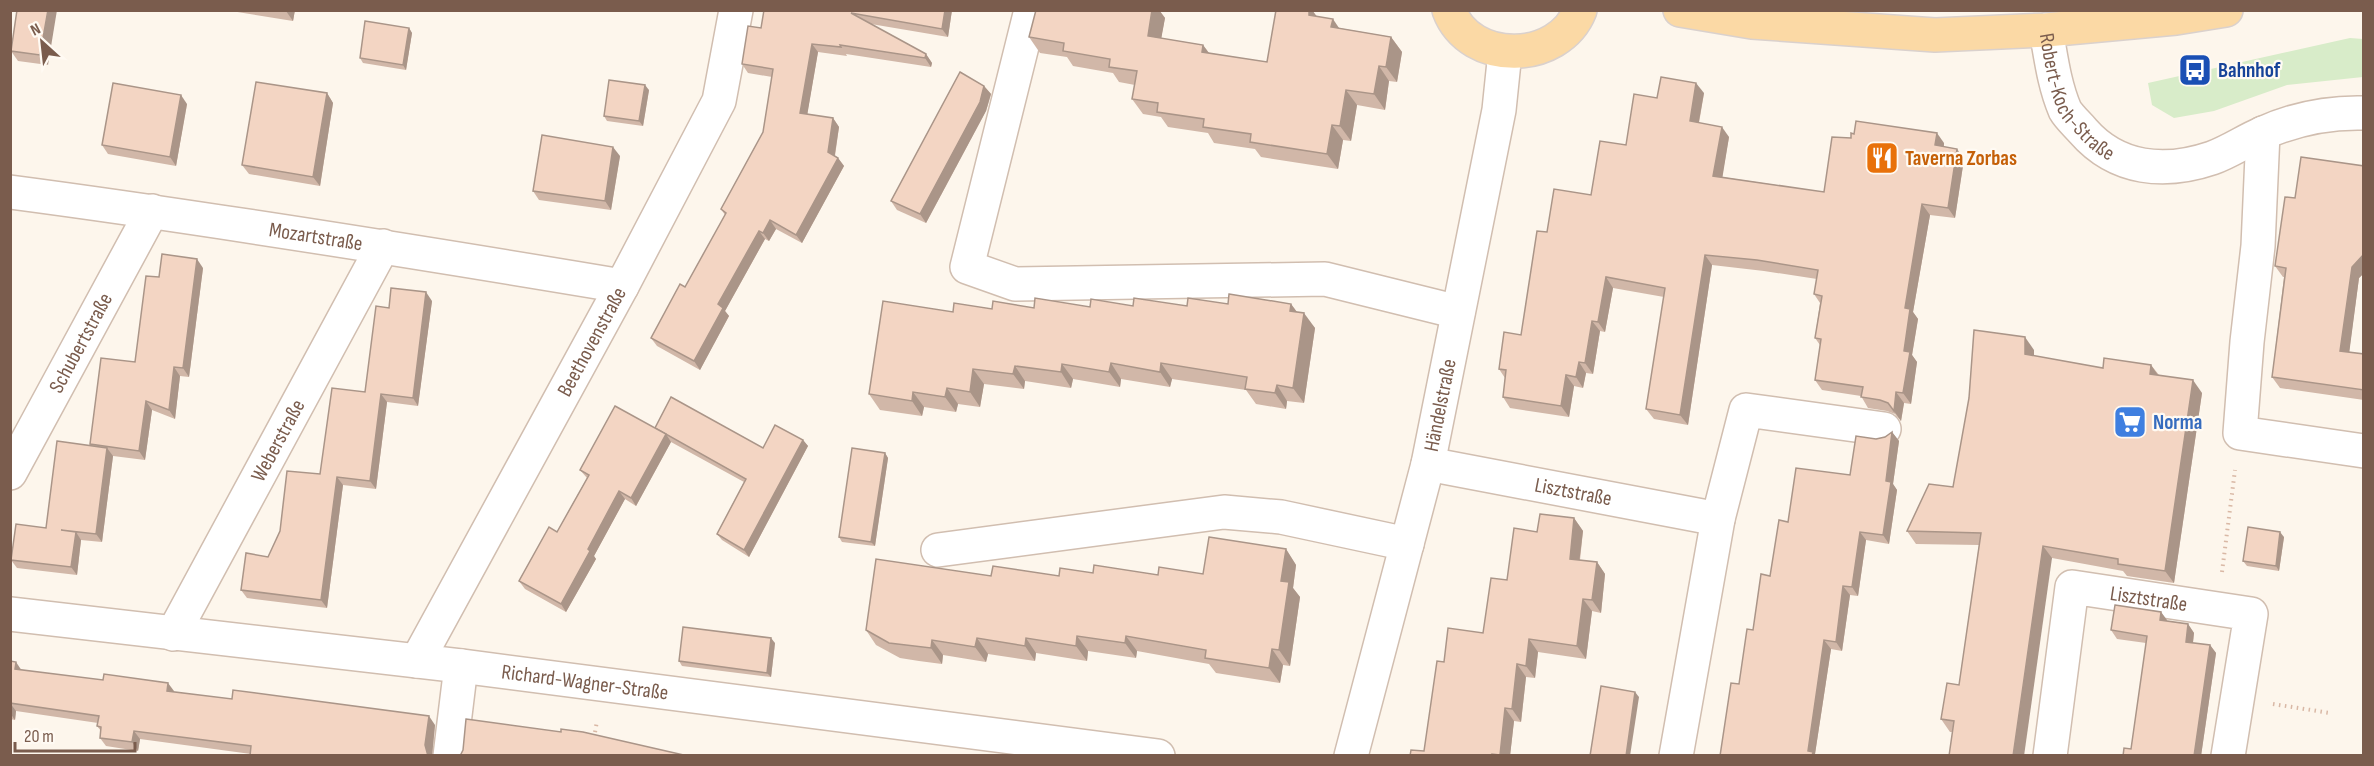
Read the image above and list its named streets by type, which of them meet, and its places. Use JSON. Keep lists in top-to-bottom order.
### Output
{
  "streets": {
    "main road": ["Robert-Koch-Straße"],
    "street": [
      "Mozartstraße",
      "Schubertstraße",
      "Beethovenstraße",
      "Händelstraße",
      "Weberstraße",
      "Lisztstraße",
      "Richard-Wagner-Straße"
    ]
  },
  "crossings": [
    ["Mozartstraße", "Schubertstraße"],
    ["Mozartstraße", "Beethovenstraße"],
    ["Mozartstraße", "Weberstraße"],
    ["Beethovenstraße", "Richard-Wagner-Straße"],
    ["Händelstraße", "Lisztstraße"],
    ["Weberstraße", "Richard-Wagner-Straße"]
  ],
  "places": {
    "bus stop": ["Bahnhof"],
    "restaurant": ["Taverna Zorbas"],
    "supermarket": ["Norma"]
  },
  "scale_bar": "20 m",
  "north": "top left"
}
